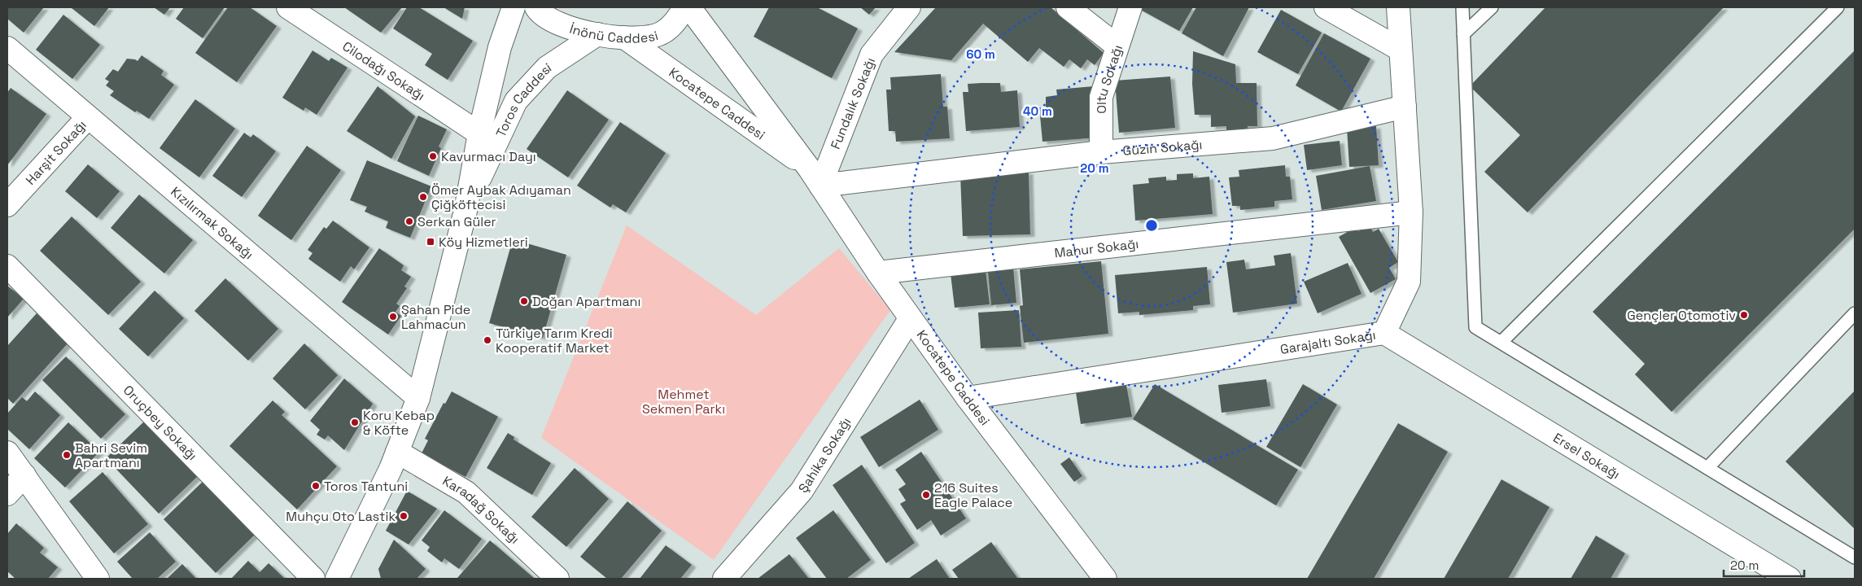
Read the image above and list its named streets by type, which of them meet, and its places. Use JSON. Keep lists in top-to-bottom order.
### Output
{
  "streets": {
    "street": [
      "İnönü Caddesi",
      "Cilodağı Sokağı",
      "Oltu Sokağı",
      "Toros Caddesi",
      "Kocatepe Caddesi",
      "Fundalık Sokağı",
      "Güzin Sokağı",
      "Harşit Sokağı",
      "Kızılırmak Sokağı",
      "Mahur Sokağı",
      "Garajaltı Sokağı",
      "Oruçbey Sokağı",
      "Şahika Sokağı",
      "Ersel Sokağı",
      "Karadağ Sokağı"
    ]
  },
  "crossings": [
    ["İnönü Caddesi", "Toros Caddesi"],
    ["İnönü Caddesi", "Kocatepe Caddesi"],
    ["Cilodağı Sokağı", "Toros Caddesi"],
    ["Oltu Sokağı", "Güzin Sokağı"],
    ["Toros Caddesi", "Kızılırmak Sokağı"],
    ["Toros Caddesi", "Karadağ Sokağı"],
    ["Kocatepe Caddesi", "Fundalık Sokağı"],
    ["Kocatepe Caddesi", "Güzin Sokağı"],
    ["Kocatepe Caddesi", "Mahur Sokağı"],
    ["Kocatepe Caddesi", "Garajaltı Sokağı"],
    ["Kocatepe Caddesi", "Şahika Sokağı"],
    ["Fundalık Sokağı", "Güzin Sokağı"],
    ["Güzin Sokağı", "Garajaltı Sokağı"],
    ["Harşit Sokağı", "Kızılırmak Sokağı"],
    ["Mahur Sokağı", "Garajaltı Sokağı"],
    ["Garajaltı Sokağı", "Ersel Sokağı"]
  ],
  "parks": ["Mehmet Sekmen Parkı"],
  "places": {
    "other": [
      "Kavurmacı Dayı",
      "Ömer Aybak Adıyaman Çiğköftecisi",
      "Serkan Güler",
      "Doğan Apartmanı",
      "Gençler Otomotiv",
      "Şahan Pide Lahmacun",
      "Türkiye Tarım Kredi Kooperatif Market",
      "Koru Kebap & Köfte",
      "Bahri Sevim Apartmanı",
      "Toros Tantuni",
      "216 Suites Eagle Palace",
      "Muhçu Oto Lastik"
    ],
    "transit": ["Köy Hizmetleri"]
  },
  "scale_bar": "20 m",
  "rings": ["60 m", "40 m", "20 m"]
}
